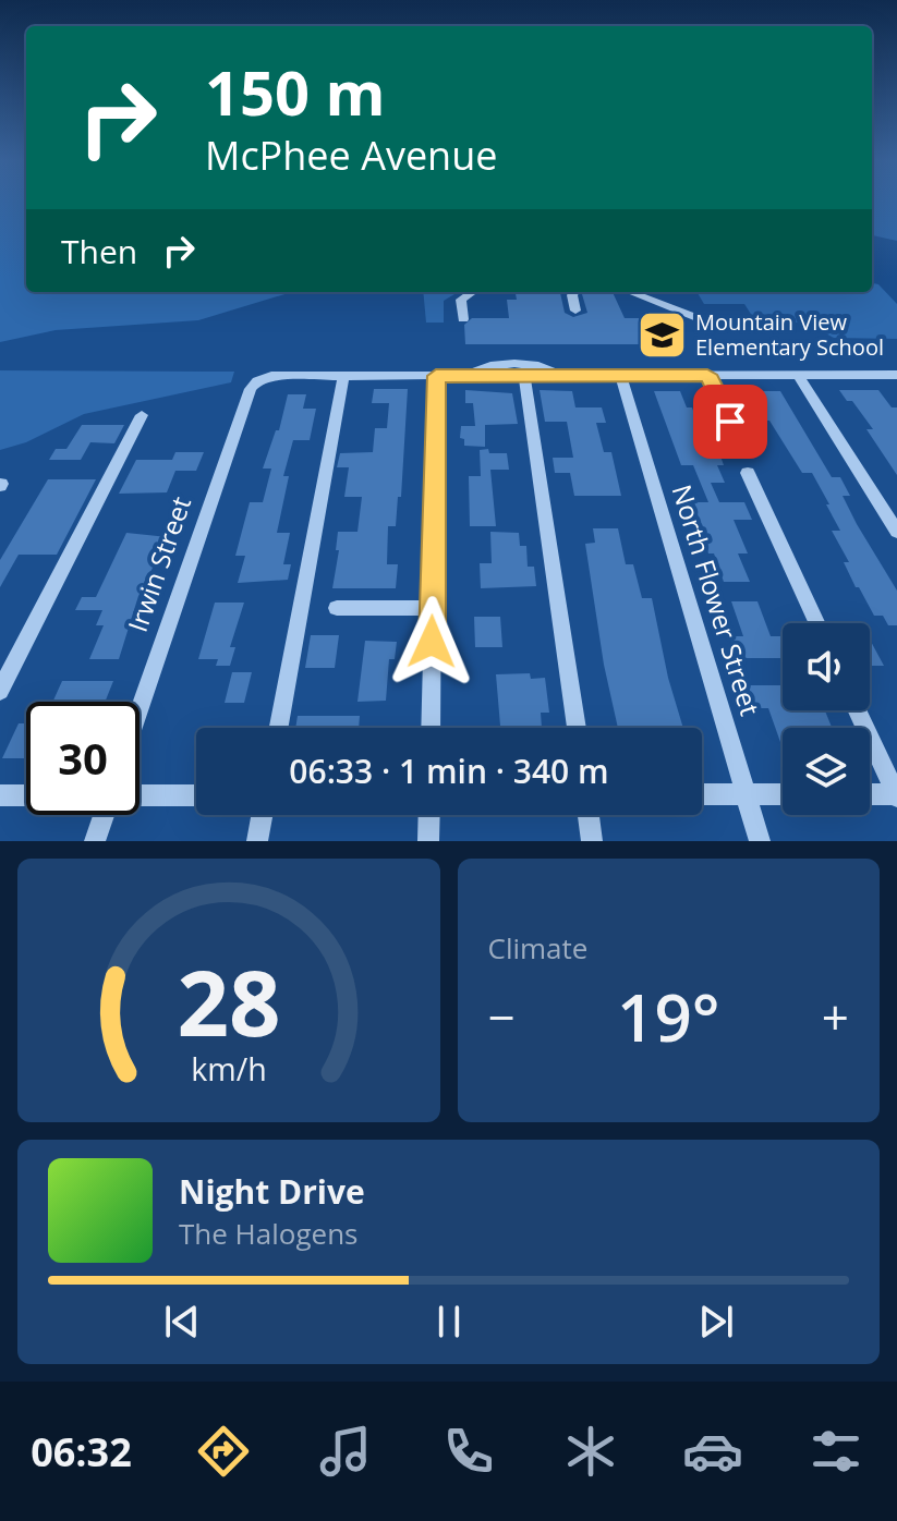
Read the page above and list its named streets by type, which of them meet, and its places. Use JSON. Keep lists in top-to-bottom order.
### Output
{
  "streets": {
    "street": ["Irwin Street", "North Flower Street"]
  },
  "places": {
    "school or university": ["Mountain View Elementary School"]
  },
  "page": {
    "turn": ["150 m", "McPhee Avenue"],
    "then": "Then",
    "limit": "30",
    "trip": "06:33 · 1 min · 340 m",
    "tile": "Climate",
    "heat": ["−", "19°", "+"],
    "song": ["Night Drive", "The Halogens"],
    "tabs": "06:32",
    "gauge": ["28", "km/h"]
  }
}
